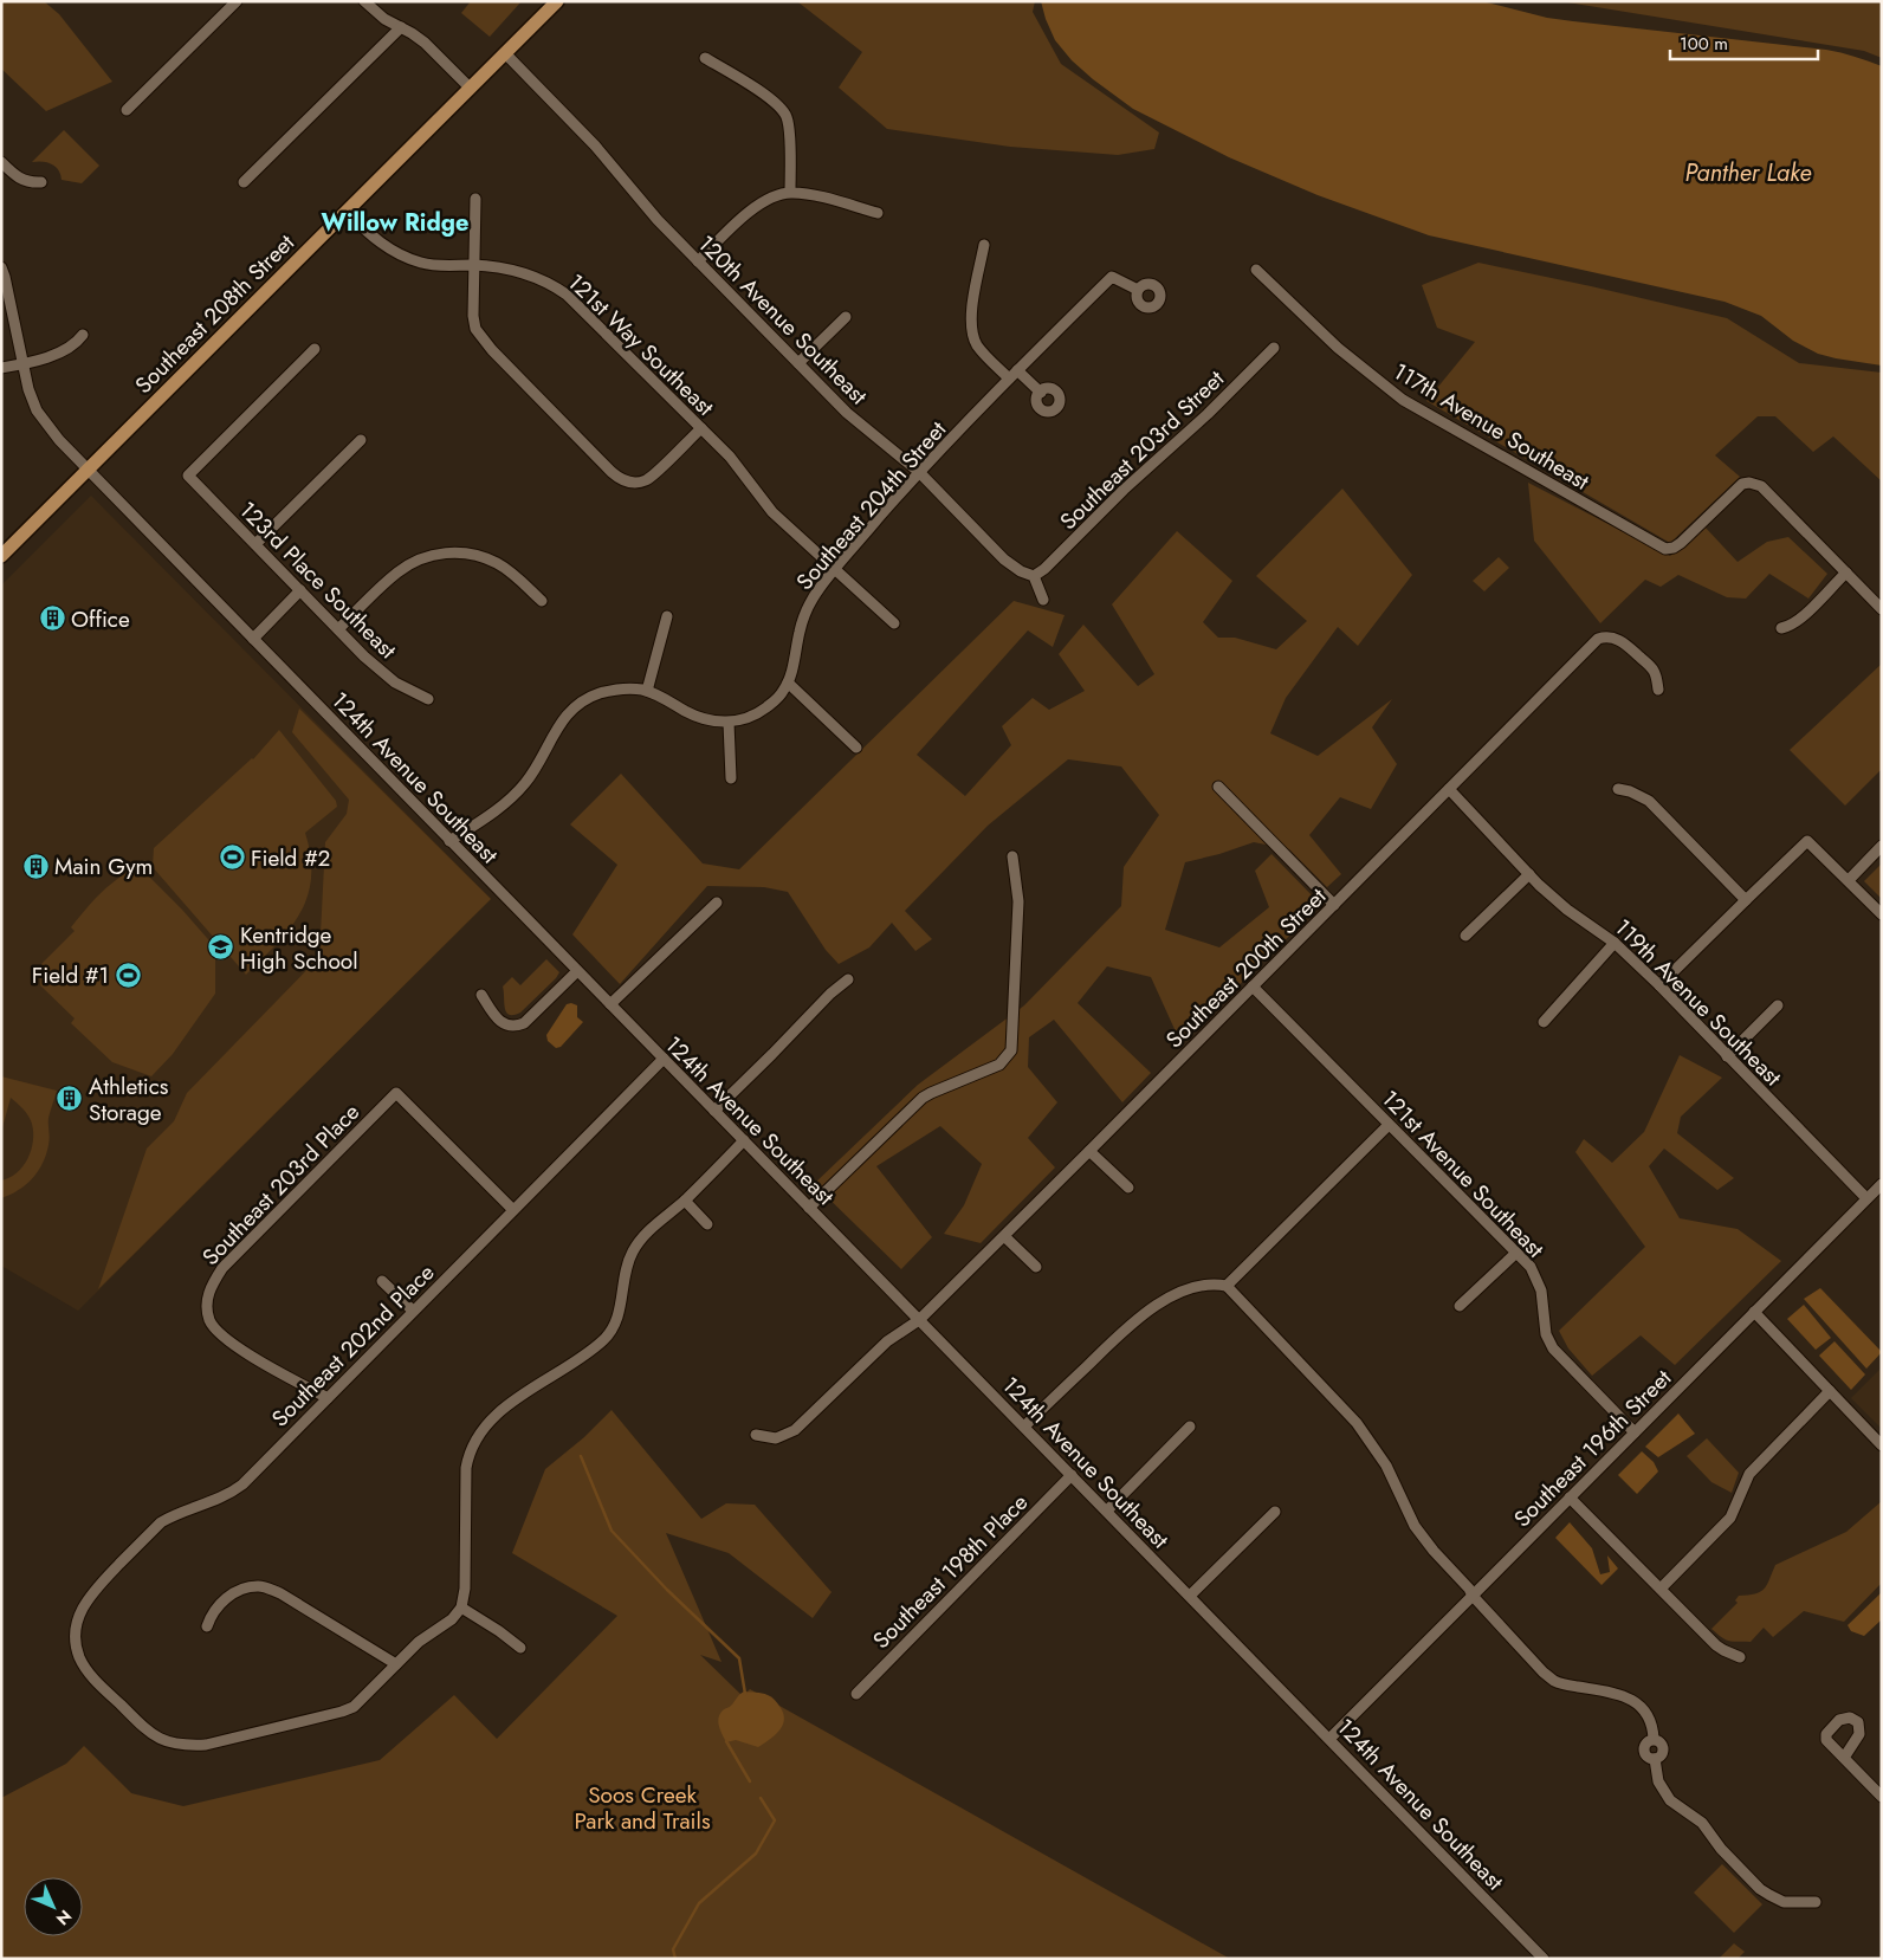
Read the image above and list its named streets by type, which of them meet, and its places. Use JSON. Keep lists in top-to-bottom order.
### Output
{
  "streets": {
    "main road": ["Southeast 208th Street"],
    "street": [
      "120th Avenue Southeast",
      "121st Way Southeast",
      "117th Avenue Southeast",
      "Southeast 203rd Street",
      "Southeast 204th Street",
      "123rd Place Southeast",
      "124th Avenue Southeast",
      "Southeast 200th Street",
      "119th Avenue Southeast",
      "121st Avenue Southeast",
      "Southeast 203rd Place",
      "Southeast 202nd Place",
      "Southeast 196th Street",
      "Southeast 198th Place"
    ]
  },
  "crossings": [
    ["Southeast 208th Street", "120th Avenue Southeast"],
    ["Southeast 208th Street", "121st Way Southeast"],
    ["Southeast 208th Street", "124th Avenue Southeast"],
    ["120th Avenue Southeast", "Southeast 203rd Street"],
    ["120th Avenue Southeast", "Southeast 204th Street"],
    ["121st Way Southeast", "Southeast 204th Street"],
    ["Southeast 204th Street", "124th Avenue Southeast"],
    ["124th Avenue Southeast", "Southeast 200th Street"],
    ["124th Avenue Southeast", "Southeast 202nd Place"],
    ["124th Avenue Southeast", "Southeast 196th Street"],
    ["124th Avenue Southeast", "Southeast 198th Place"],
    ["Southeast 200th Street", "119th Avenue Southeast"],
    ["Southeast 200th Street", "121st Avenue Southeast"],
    ["119th Avenue Southeast", "Southeast 196th Street"],
    ["121st Avenue Southeast", "Southeast 196th Street"],
    ["Southeast 203rd Place", "Southeast 202nd Place"]
  ],
  "districts": ["Willow Ridge"],
  "water": ["Panther Lake"],
  "parks": ["Soos Creek Park and Trails"],
  "places": {
    "building": ["Office", "Main Gym", "Athletics Storage"],
    "sports": ["Field #2", "Field #1"],
    "school or university": ["Kentridge High School"]
  },
  "scale_bar": "100 m",
  "north": "bottom right"
}
